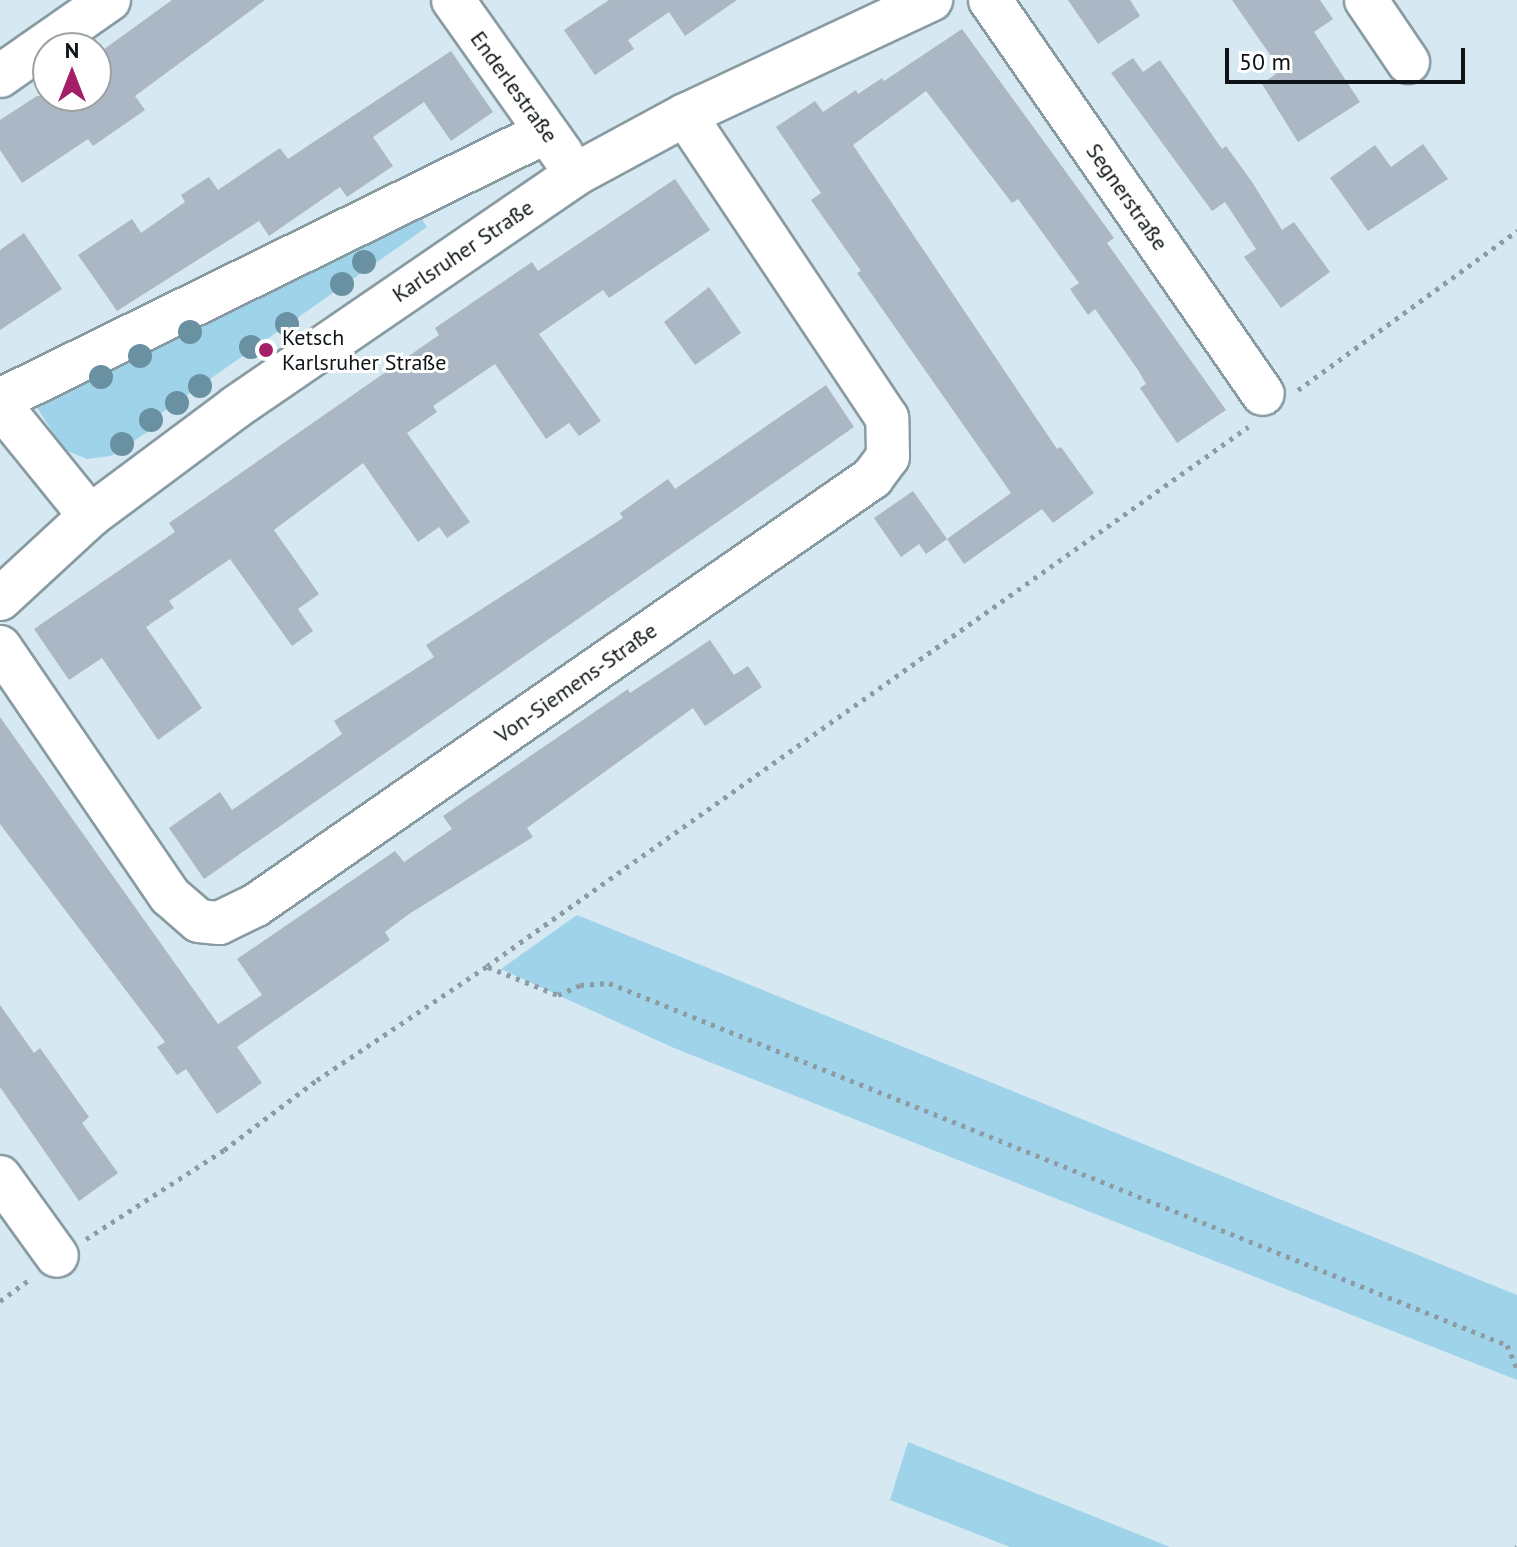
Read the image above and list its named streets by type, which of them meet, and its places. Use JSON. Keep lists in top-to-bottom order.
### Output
{
  "streets": {
    "street": [
      "Enderlestraße",
      "Segnerstraße",
      "Karlsruher Straße",
      "Von-Siemens-Straße"
    ]
  },
  "crossings": [
    ["Enderlestraße", "Karlsruher Straße"],
    ["Karlsruher Straße", "Von-Siemens-Straße"]
  ],
  "places": ["Ketsch Karlsruher Straße"],
  "scale_bar": "50 m",
  "north": "top"
}
